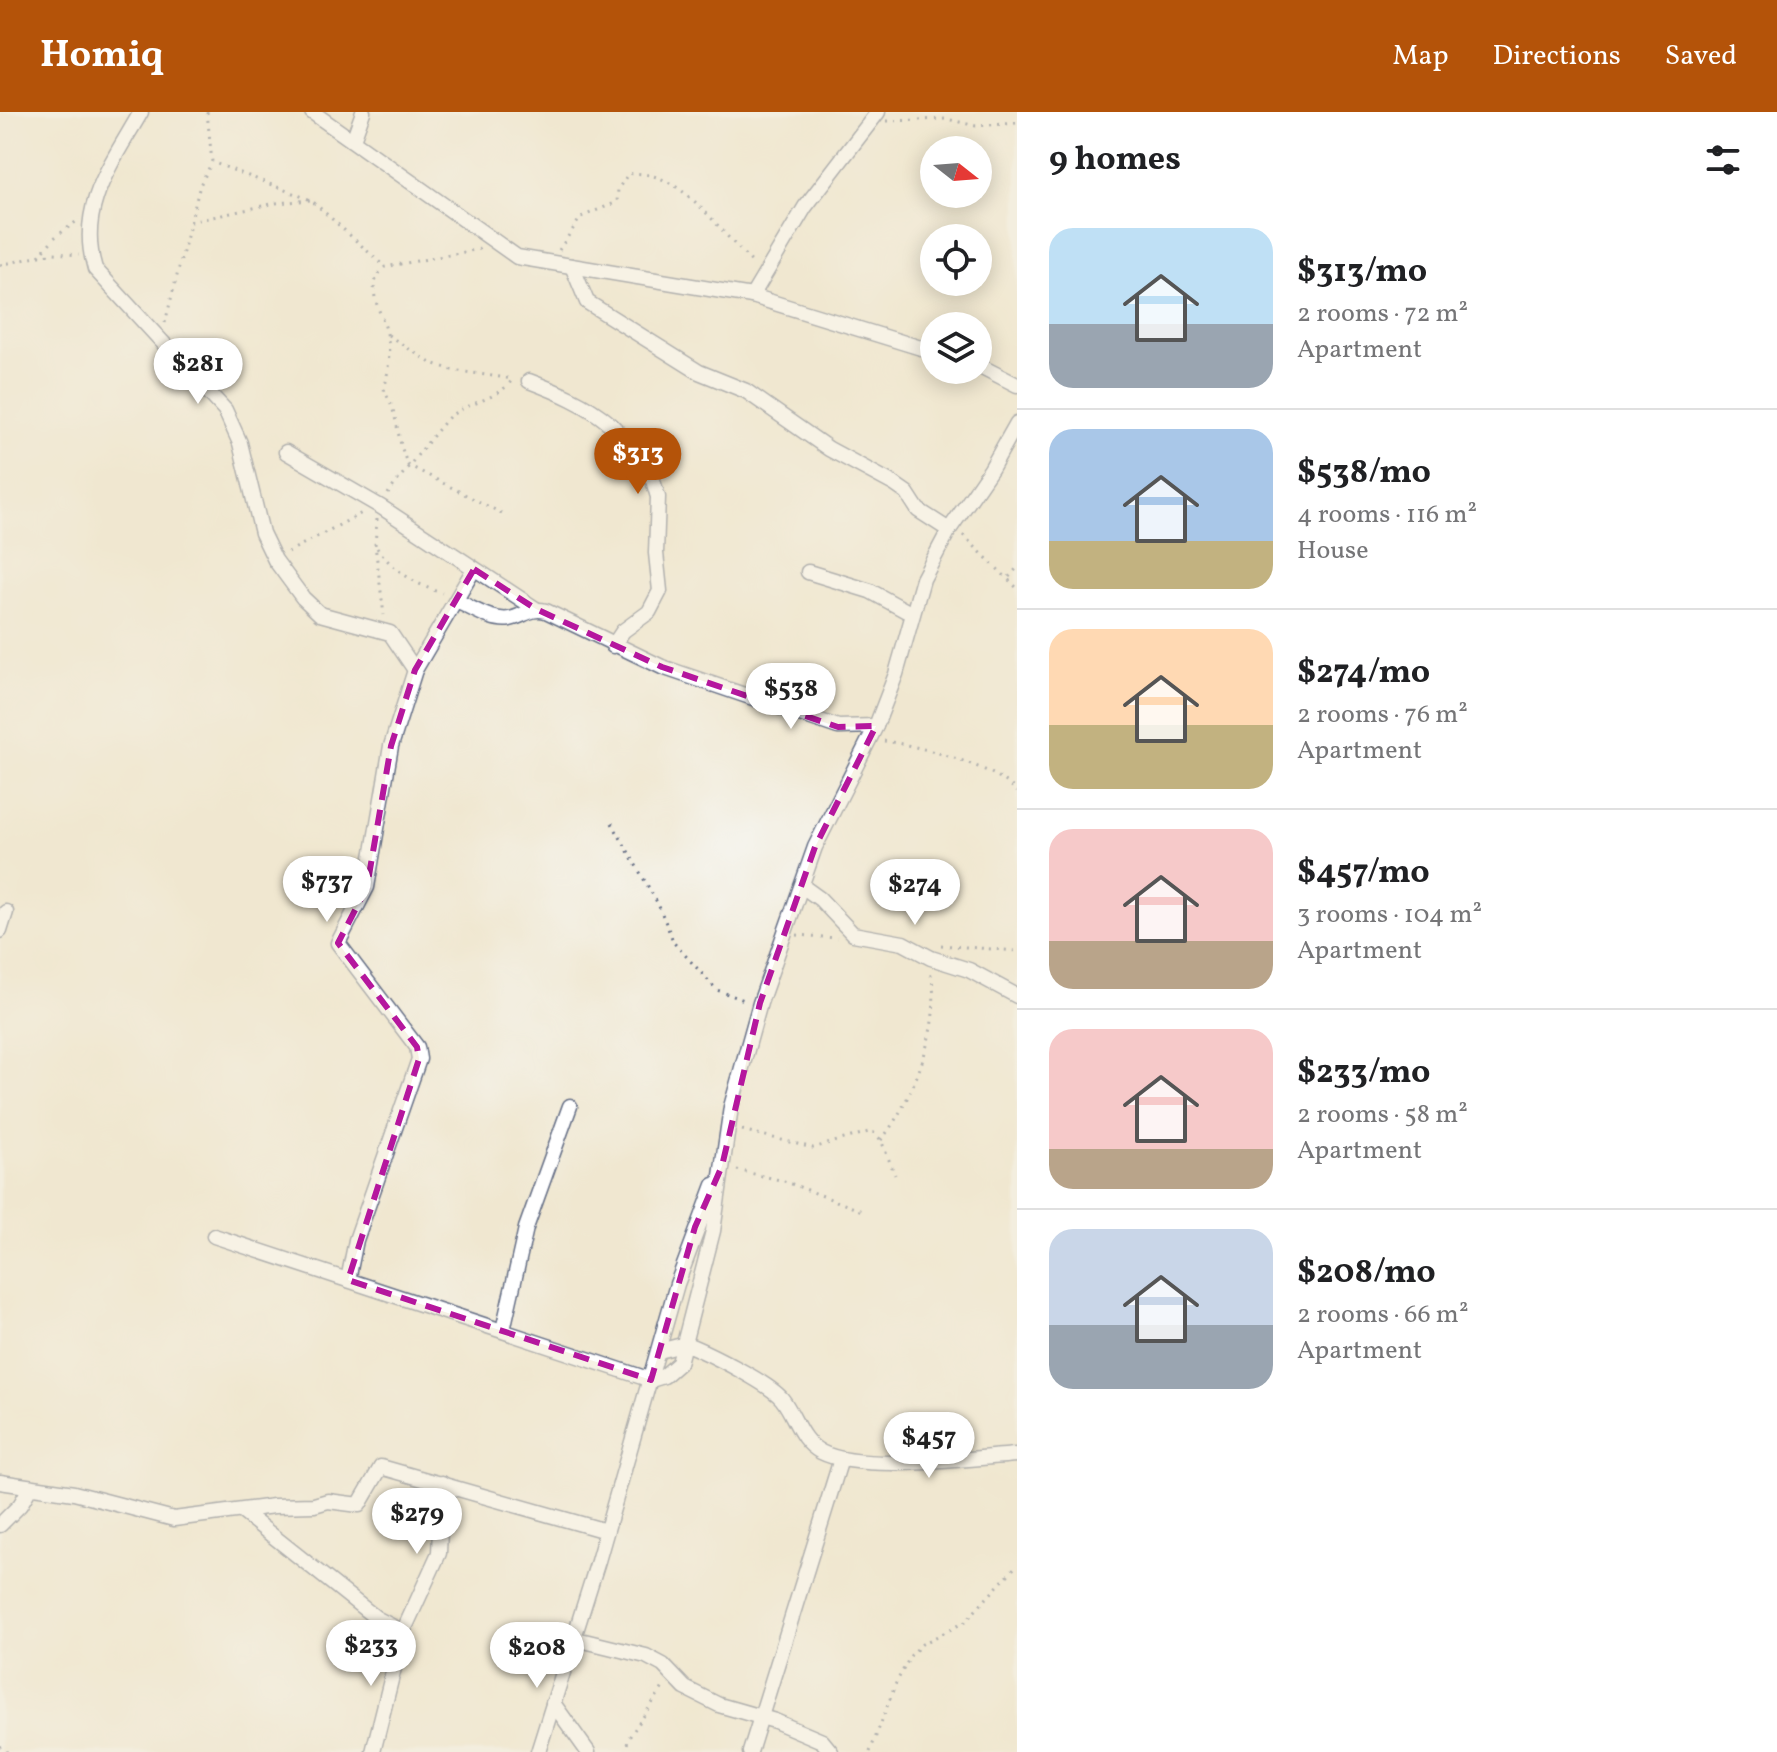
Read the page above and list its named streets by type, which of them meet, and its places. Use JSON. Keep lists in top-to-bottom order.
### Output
{
  "north": "right",
  "page": {
    "header": "Homiq",
    "nav": ["Map", "Directions", "Saved"],
    "heading": "9 homes",
    "list": [
      {
        "name": "$313/mo",
        "note": "2 rooms · 72 m² · Apartment"
      },
      {
        "name": "$538/mo",
        "note": "4 rooms · 116 m² · House"
      },
      {
        "name": "$274/mo",
        "note": "2 rooms · 76 m² · Apartment"
      },
      {
        "name": "$457/mo",
        "note": "3 rooms · 104 m² · Apartment"
      },
      {
        "name": "$233/mo",
        "note": "2 rooms · 58 m² · Apartment"
      },
      {
        "name": "$208/mo",
        "note": "2 rooms · 66 m² · Apartment"
      }
    ],
    "price": [
      "$281",
      "$313",
      "$538",
      "$737",
      "$274",
      "$457",
      "$279",
      "$233",
      "$208"
    ]
  }
}
